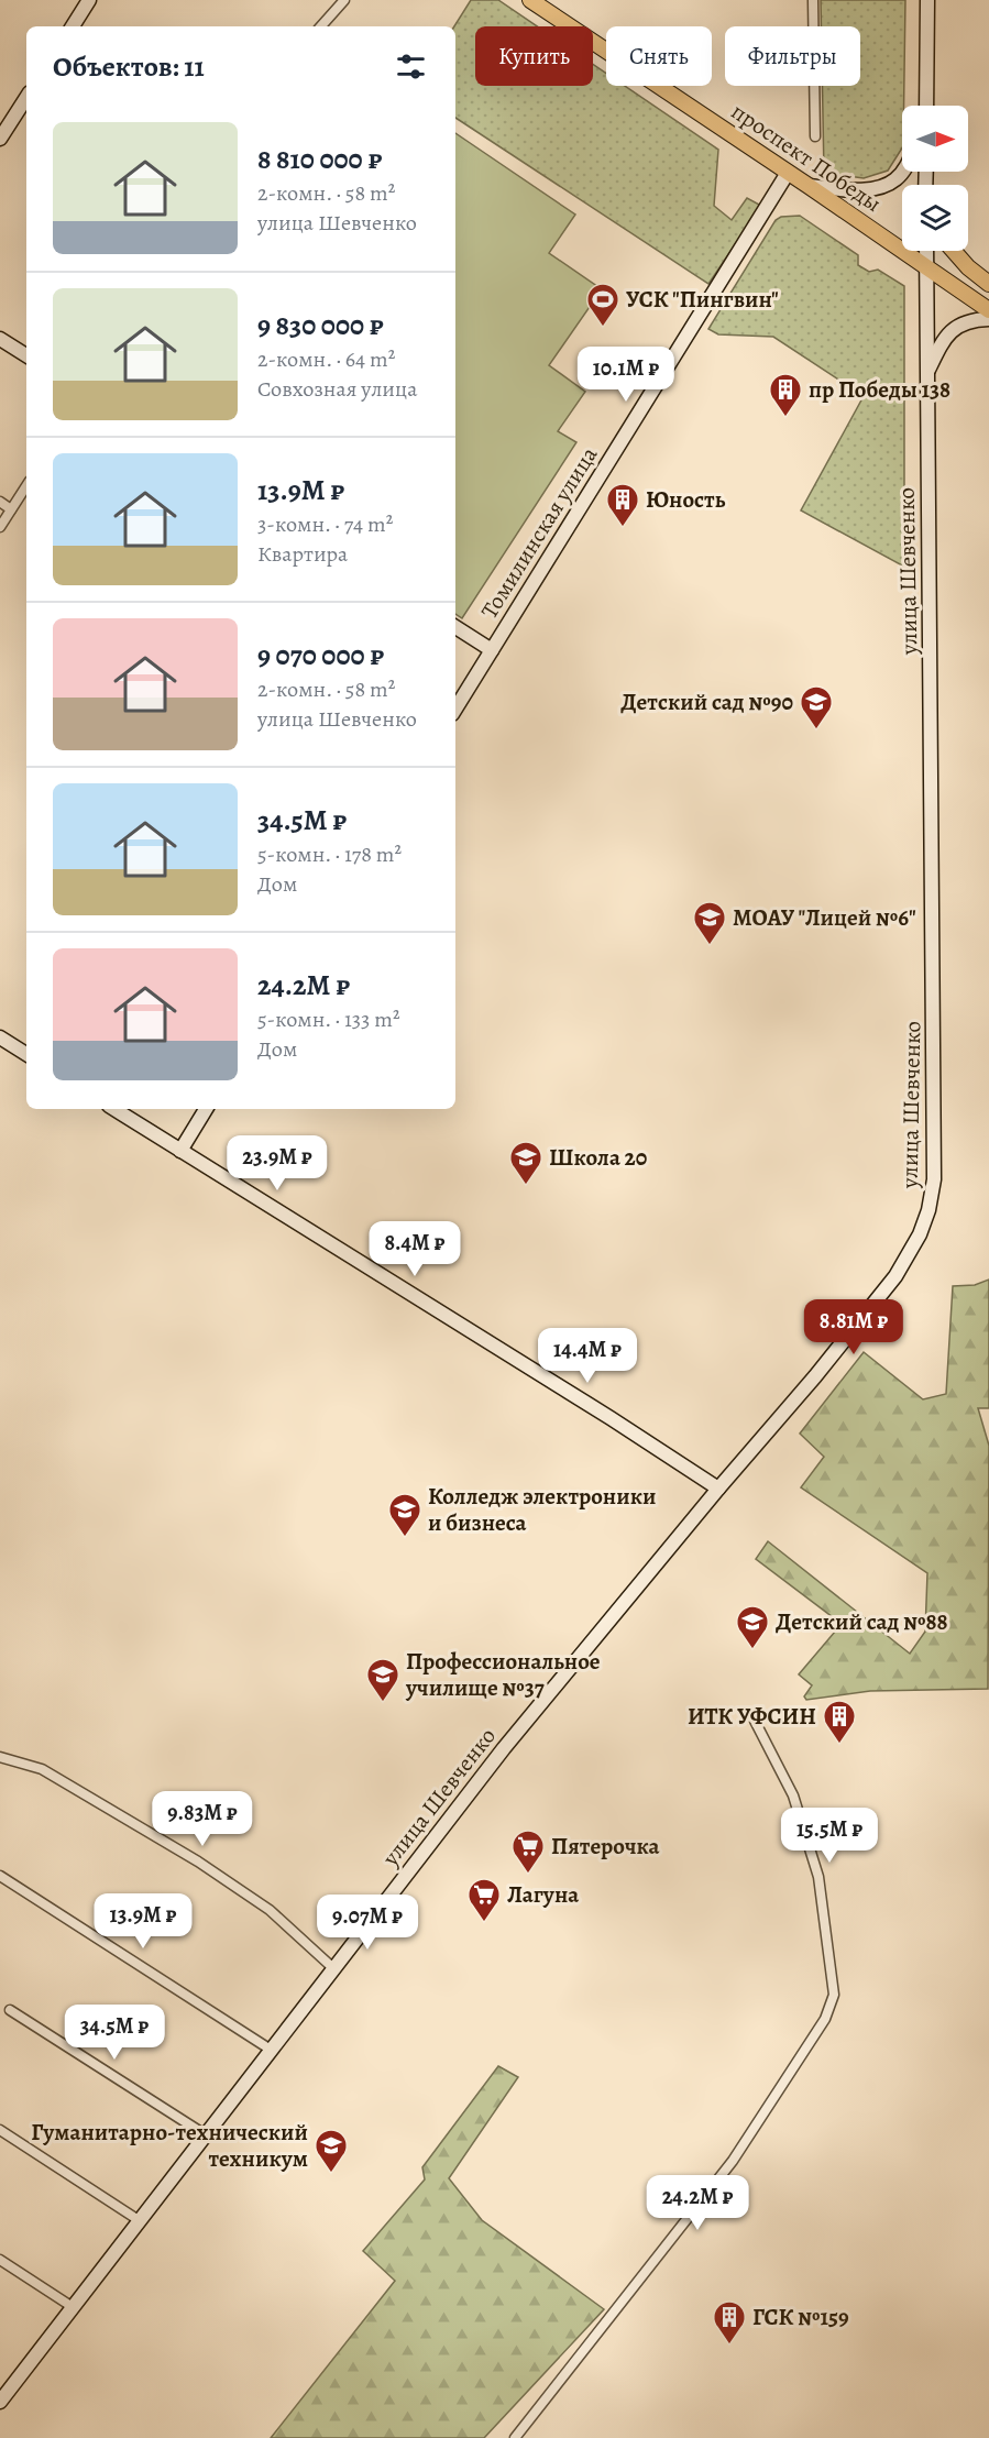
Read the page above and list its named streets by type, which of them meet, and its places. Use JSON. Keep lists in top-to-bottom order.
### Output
{
  "streets": {
    "main road": ["проспект Победы", "Томилинская улица", "улица Шевченко"]
  },
  "crossings": [
    ["проспект Победы", "Томилинская улица"],
    ["проспект Победы", "улица Шевченко"]
  ],
  "places": {
    "sports": ["УСК \"Пингвин\""],
    "building": [
      "пр Победы 138",
      "Юность",
      "ИТК УФСИН",
      "ГСК №159"
    ],
    "school or university": [
      "Детский сад №90",
      "МОАУ \"Лицей №6\"",
      "Школа 20",
      "Колледж электроники и бизнеса",
      "Детский сад №88",
      "Профессиональное училище №37",
      "Гуманитарно-технический техникум"
    ],
    "supermarket": ["Пятерочка", "Лагуна"]
  },
  "north": "right",
  "page": {
    "chip": ["Купить", "Снять", "Фильтры"],
    "heading": "Объектов: 11",
    "list": [
      {
        "name": "8 810 000 ₽",
        "note": "2-комн. · 58 m² · улица Шевченко"
      },
      {
        "name": "9 830 000 ₽",
        "note": "2-комн. · 64 m² · Совхозная улица"
      },
      {
        "name": "13.9M ₽",
        "note": "3-комн. · 74 m² · Квартира"
      },
      {
        "name": "9 070 000 ₽",
        "note": "2-комн. · 58 m² · улица Шевченко"
      },
      {
        "name": "34.5M ₽",
        "note": "5-комн. · 178 m² · Дом"
      },
      {
        "name": "24.2M ₽",
        "note": "5-комн. · 133 m² · Дом"
      }
    ],
    "price": [
      "10.1M ₽",
      "23.9M ₽",
      "8.4M ₽",
      "8.81M ₽",
      "14.4M ₽",
      "9.83M ₽",
      "15.5M ₽",
      "13.9M ₽",
      "9.07M ₽",
      "34.5M ₽",
      "24.2M ₽"
    ]
  }
}
